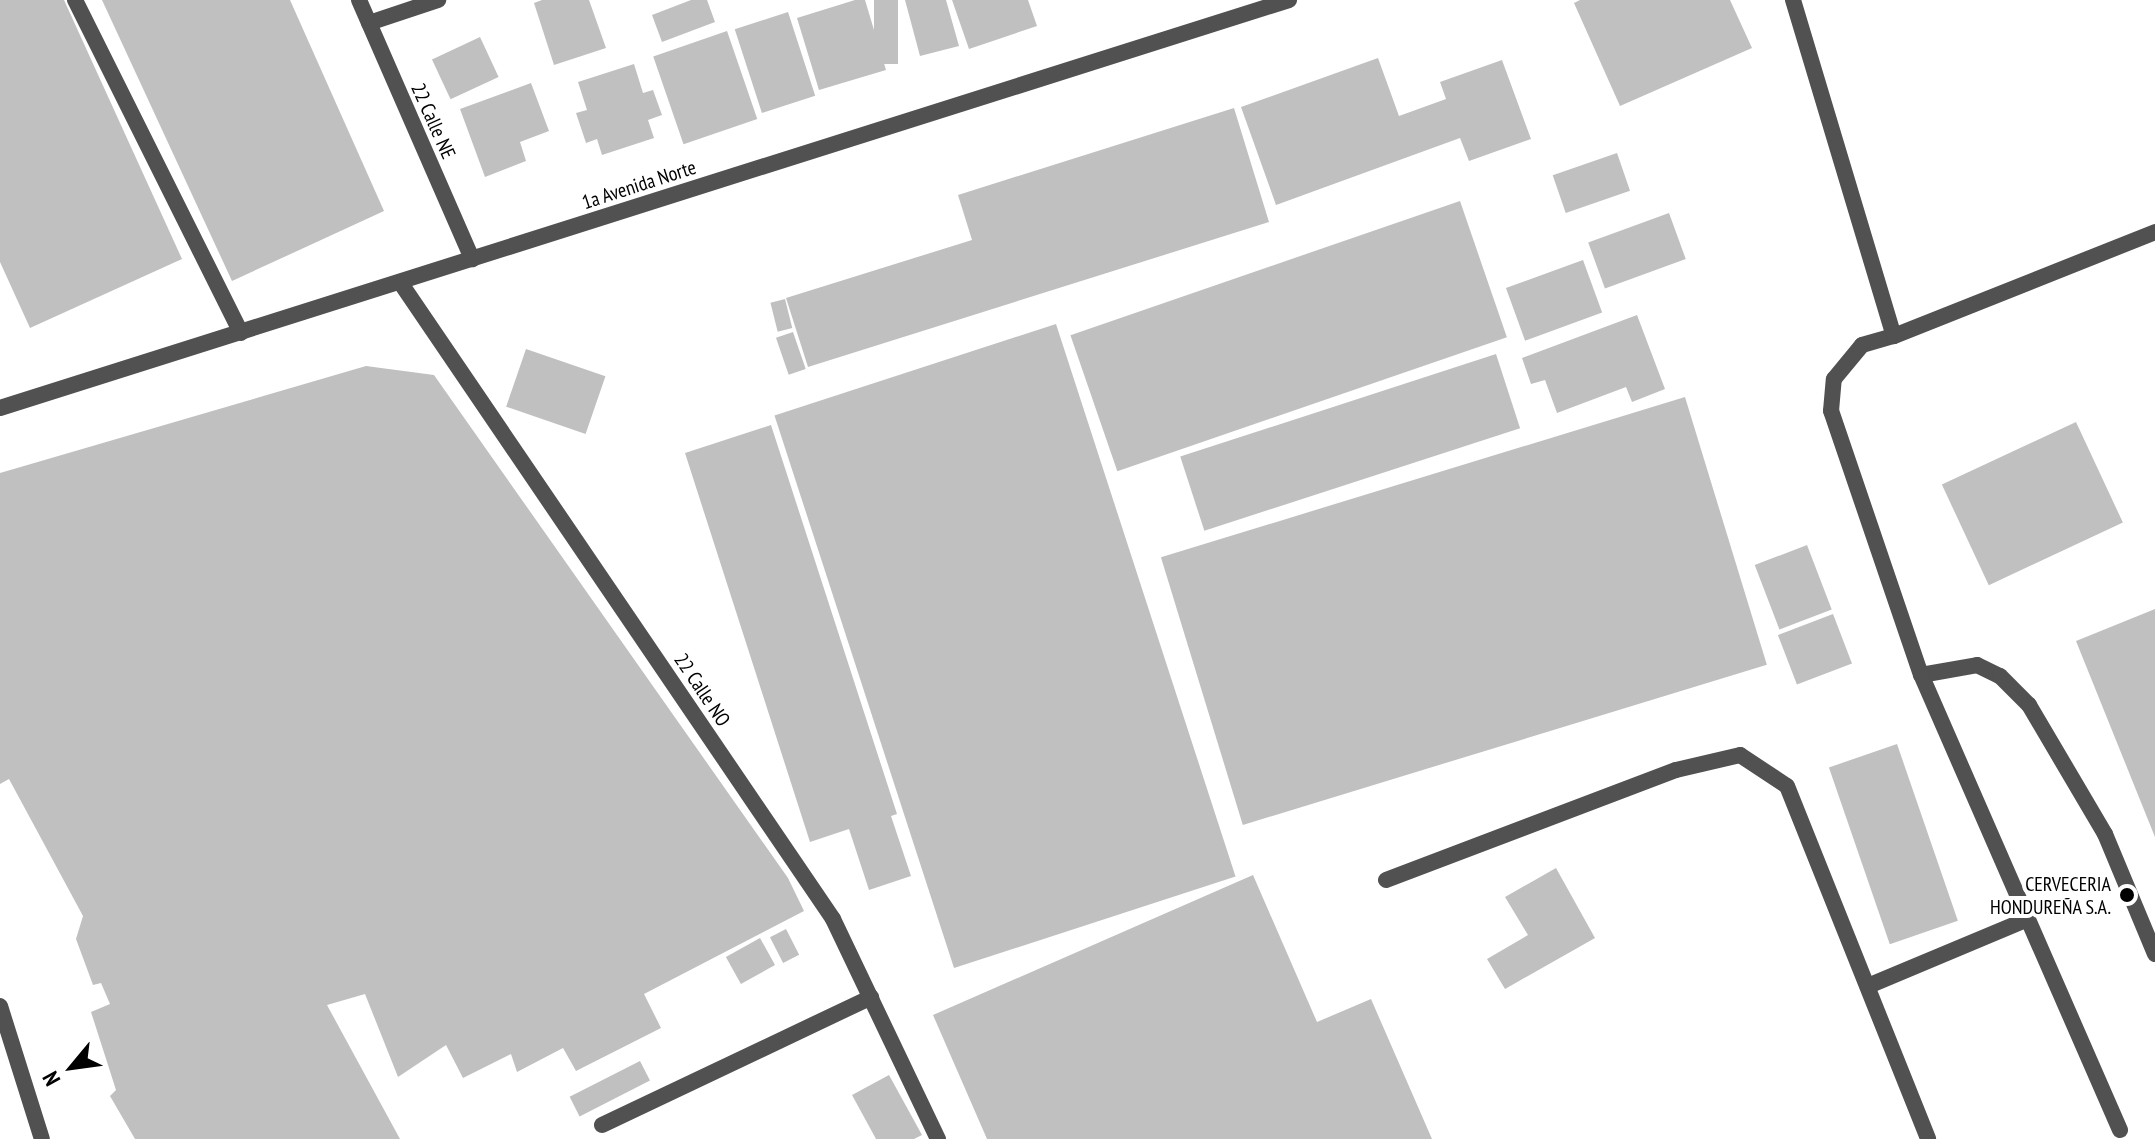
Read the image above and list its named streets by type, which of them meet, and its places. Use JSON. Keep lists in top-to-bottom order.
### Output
{
  "streets": {
    "street": ["22 Calle NE", "1a Avenida Norte", "22 Calle NO"]
  },
  "crossings": [
    ["22 Calle NE", "1a Avenida Norte"],
    ["1a Avenida Norte", "22 Calle NO"]
  ],
  "places": ["CERVECERIA HONDUREÑA S.A."],
  "north": "bottom left"
}
